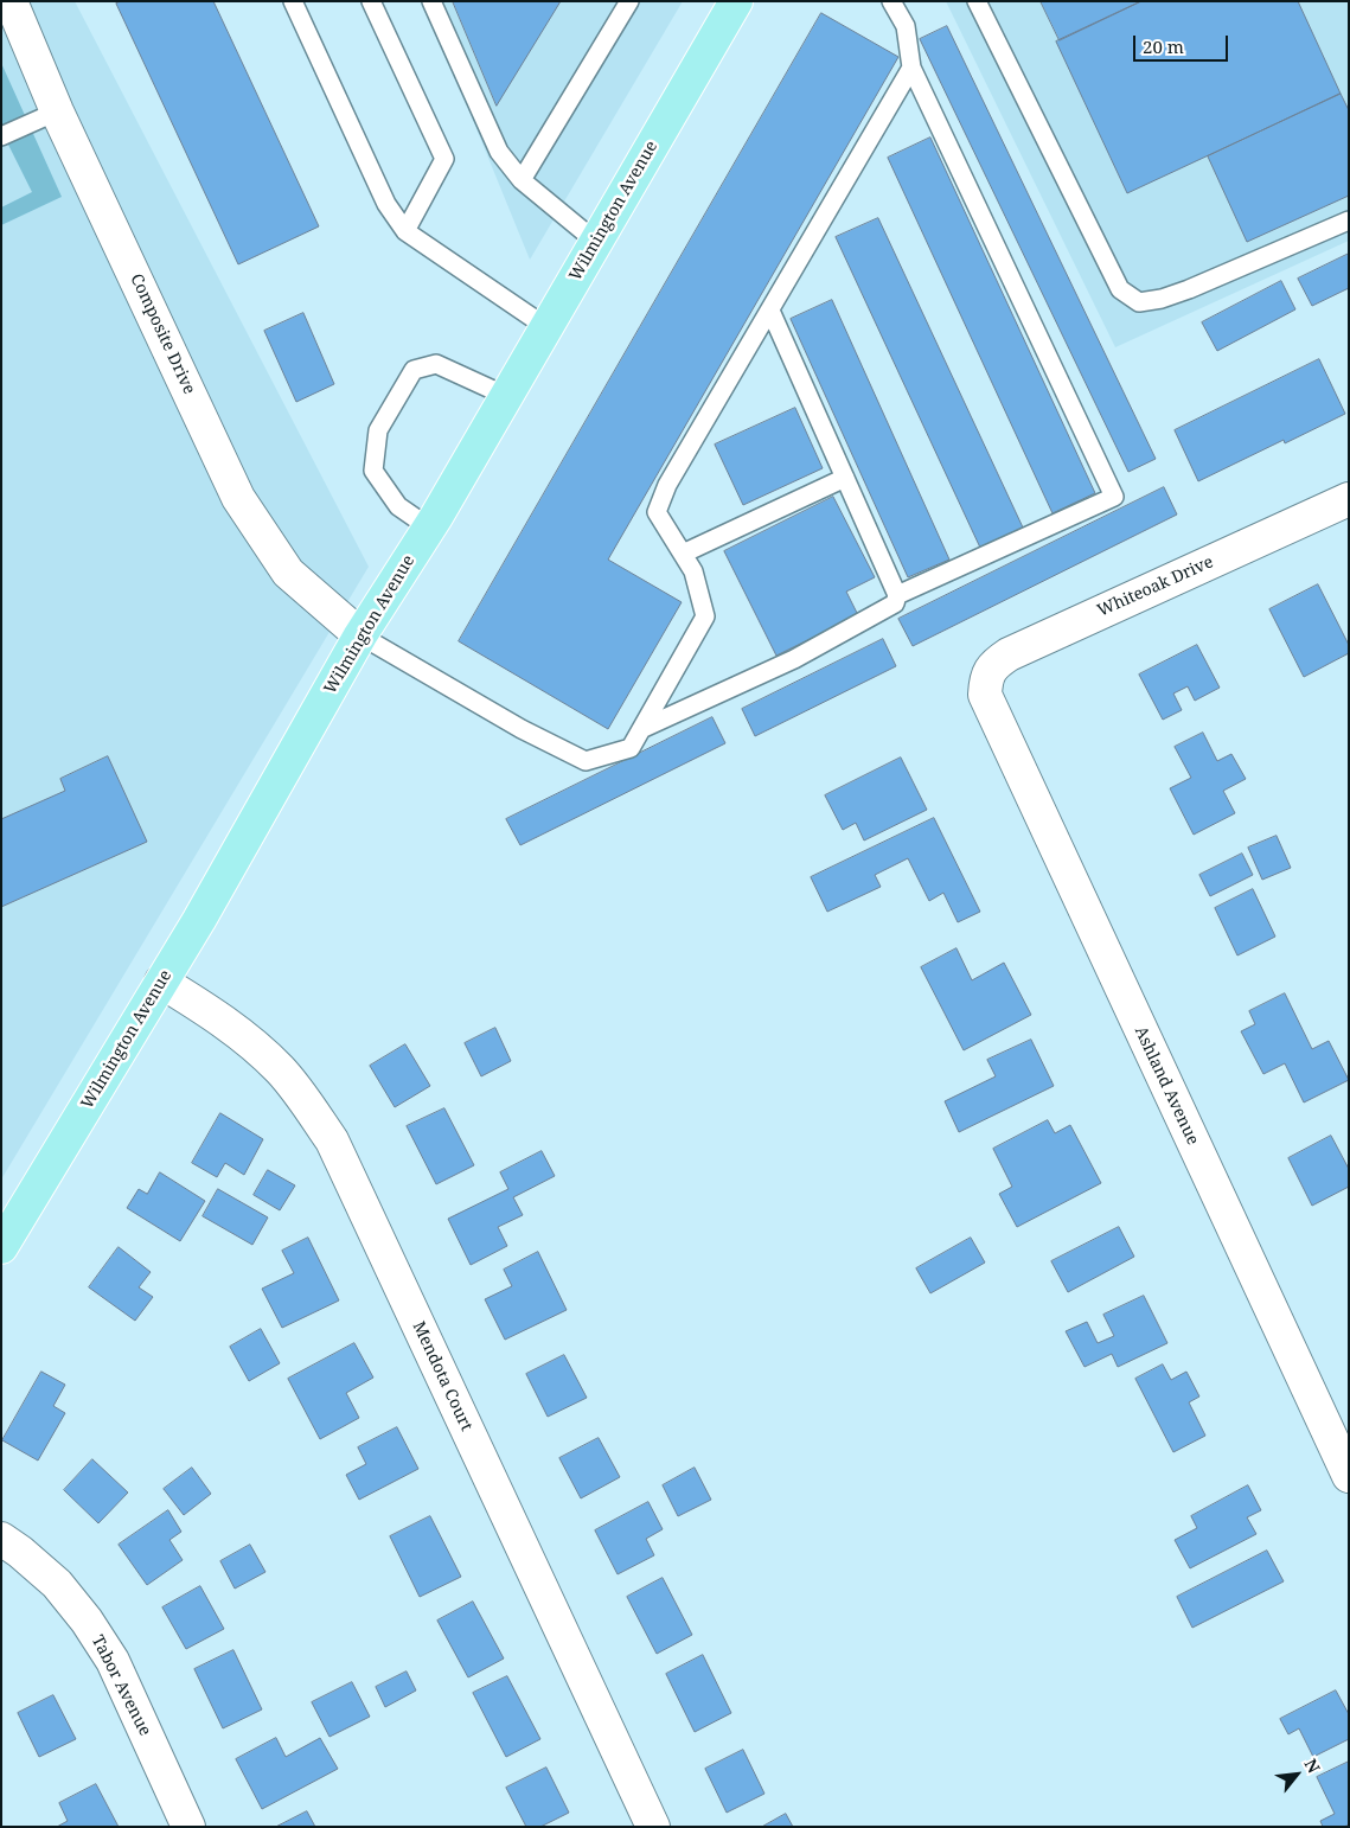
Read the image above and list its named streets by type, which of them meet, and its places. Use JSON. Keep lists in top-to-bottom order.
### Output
{
  "streets": {
    "main road": ["Wilmington Avenue"],
    "street": [
      "Composite Drive",
      "Whiteoak Drive",
      "Ashland Avenue",
      "Mendota Court",
      "Tabor Avenue"
    ]
  },
  "crossings": [
    ["Wilmington Avenue", "Composite Drive"],
    ["Wilmington Avenue", "Mendota Court"],
    ["Whiteoak Drive", "Ashland Avenue"]
  ],
  "scale_bar": "20 m",
  "north": "top right"
}
